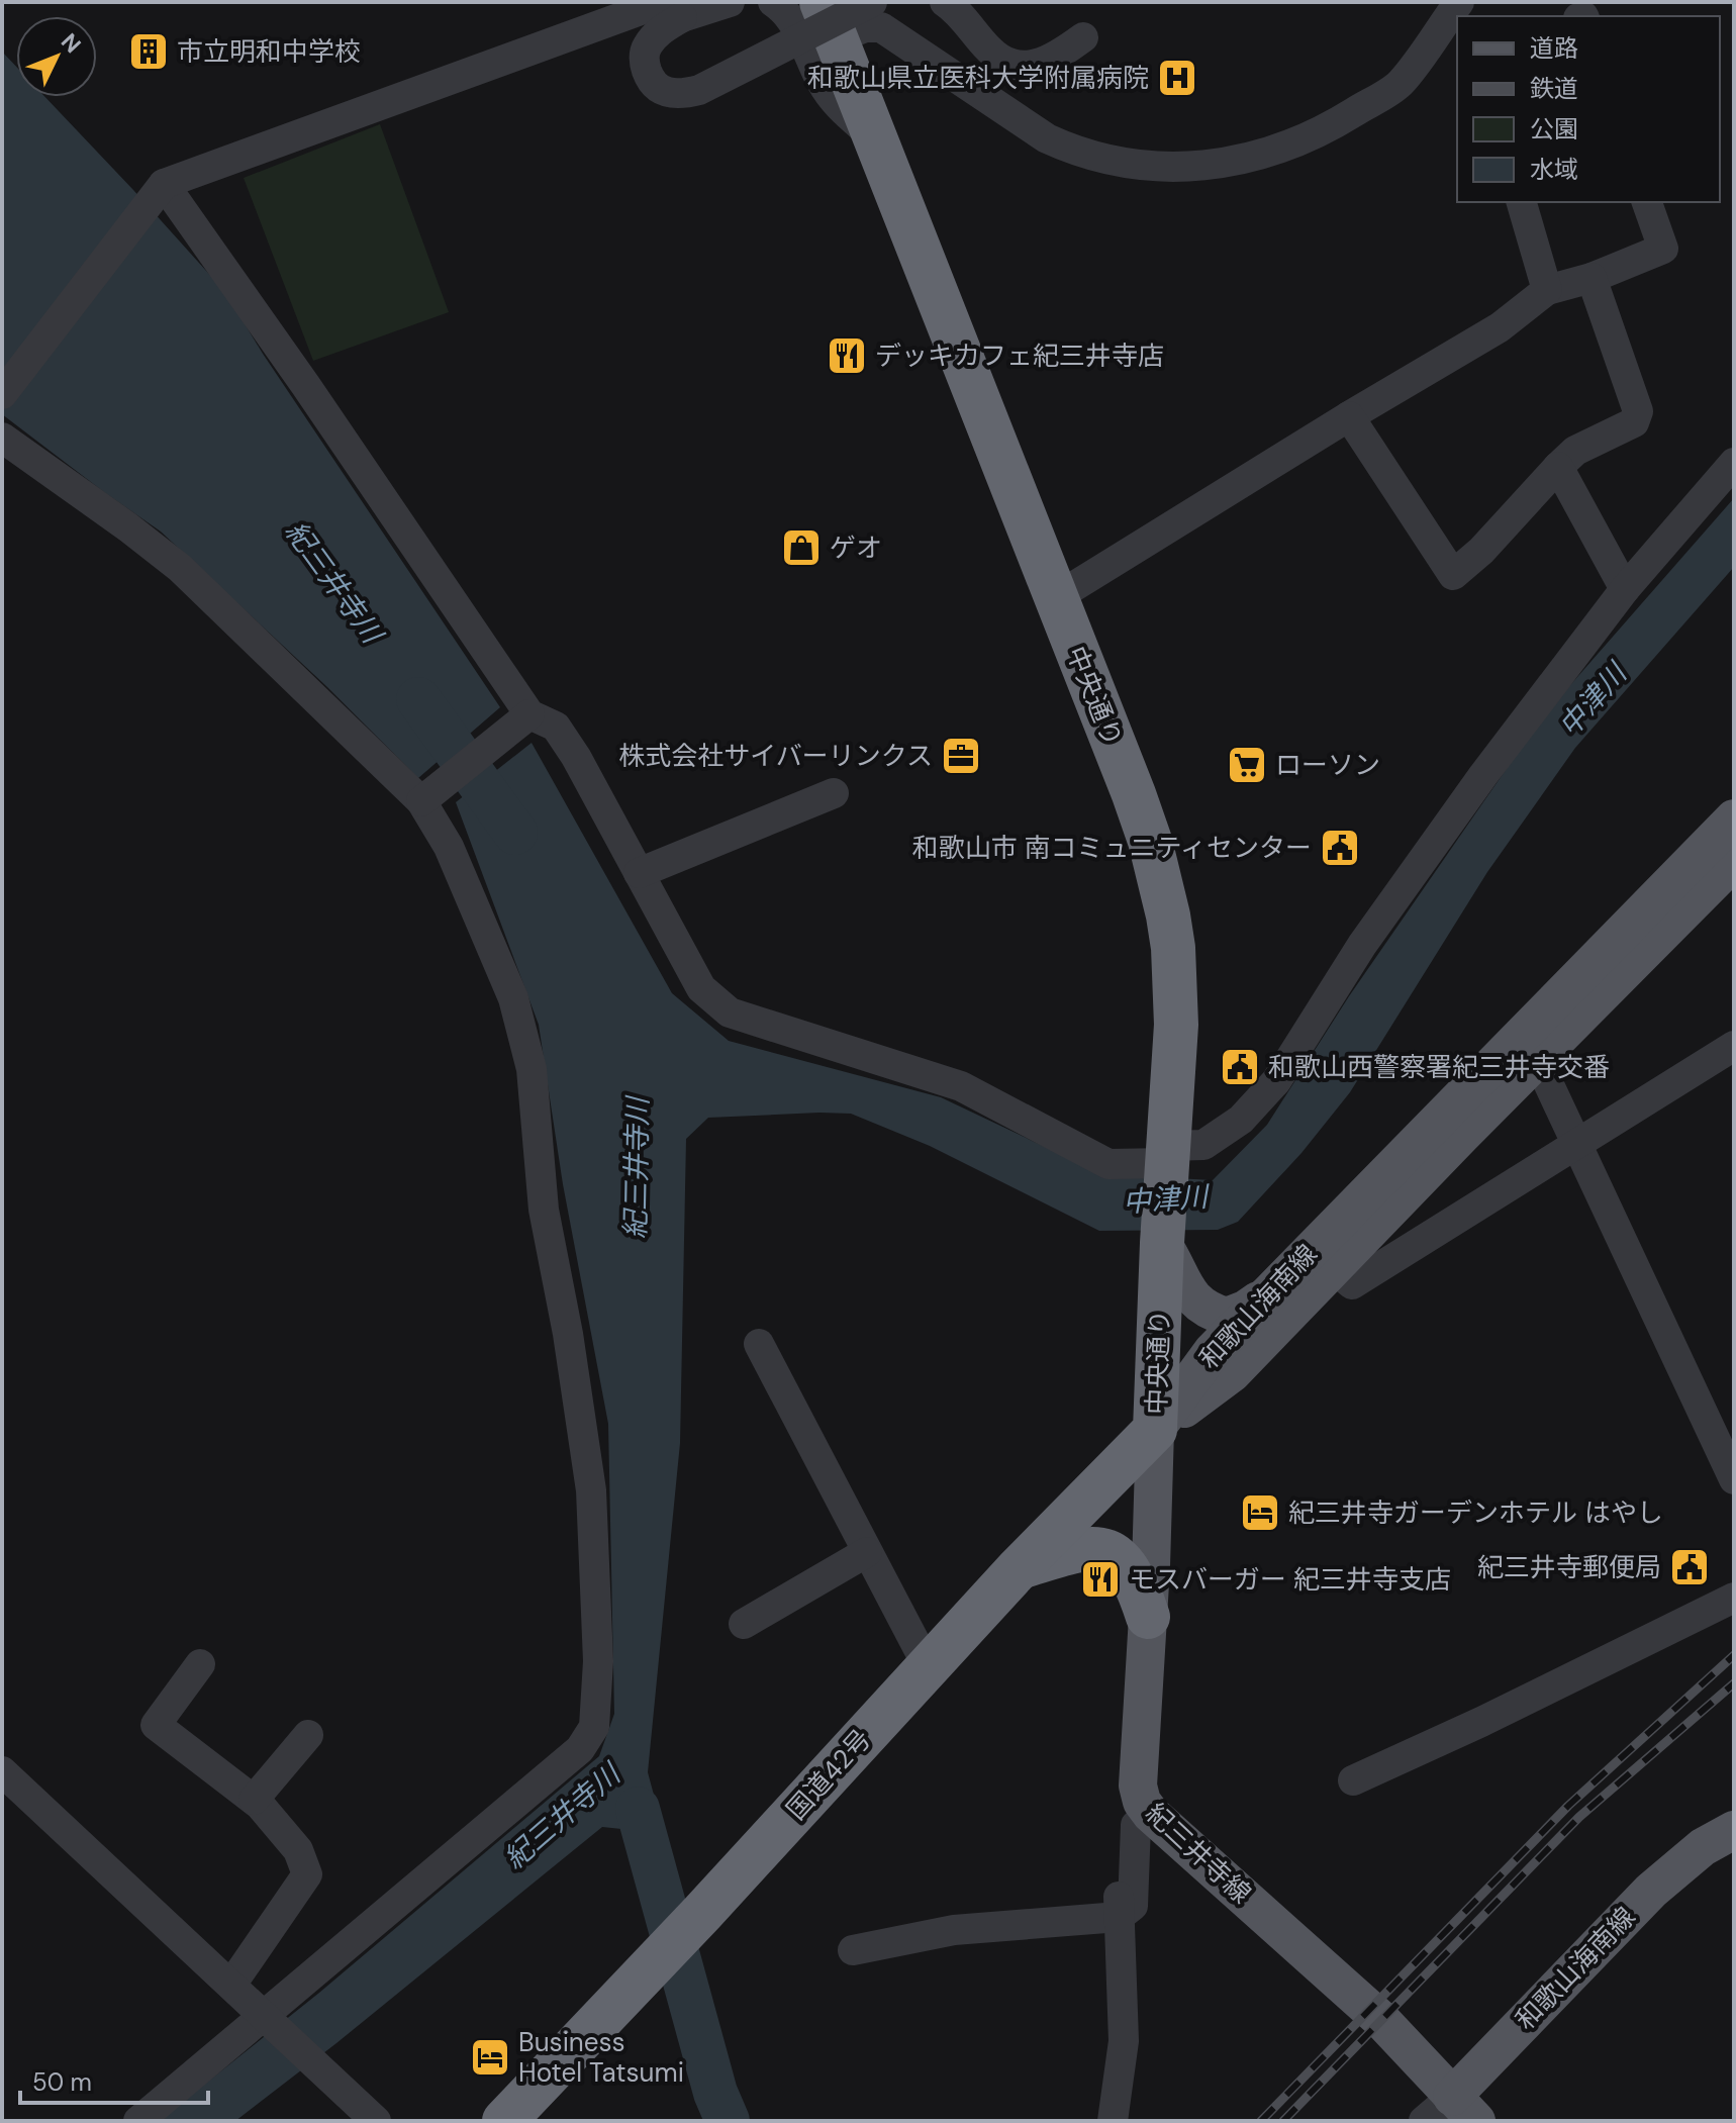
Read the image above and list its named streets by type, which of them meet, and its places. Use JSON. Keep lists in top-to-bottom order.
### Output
{
  "streets": {
    "highway": ["中央通り", "国道42号"],
    "main road": ["和歌山海南線", "紀三井寺線"]
  },
  "crossings": [
    ["中央通り", "和歌山海南線"],
    ["中央通り", "国道42号"],
    ["中央通り", "紀三井寺線"],
    ["和歌山海南線", "国道42号"],
    ["和歌山海南線", "紀三井寺線"],
    ["国道42号", "紀三井寺線"]
  ],
  "water": ["紀三井寺川", "中津川"],
  "places": {
    "building": ["市立明和中学校"],
    "hospital": ["和歌山県立医科大学附属病院"],
    "restaurant": ["デッキカフェ紀三井寺店", "モスバーガー 紀三井寺支店"],
    "shop": ["ゲオ"],
    "office": ["株式会社サイバーリンクス"],
    "supermarket": ["ローソン"],
    "public building": ["和歌山市 南コミュニティセンター", "和歌山西警察署紀三井寺交番", "紀三井寺郵便局"],
    "hotel": ["紀三井寺ガーデンホテル はやし", "Business Hotel Tatsumi"]
  },
  "legend": [
    "道路",
    "鉄道",
    "公園",
    "水域"
  ],
  "scale_bar": "50 m",
  "north": "top right"
}
